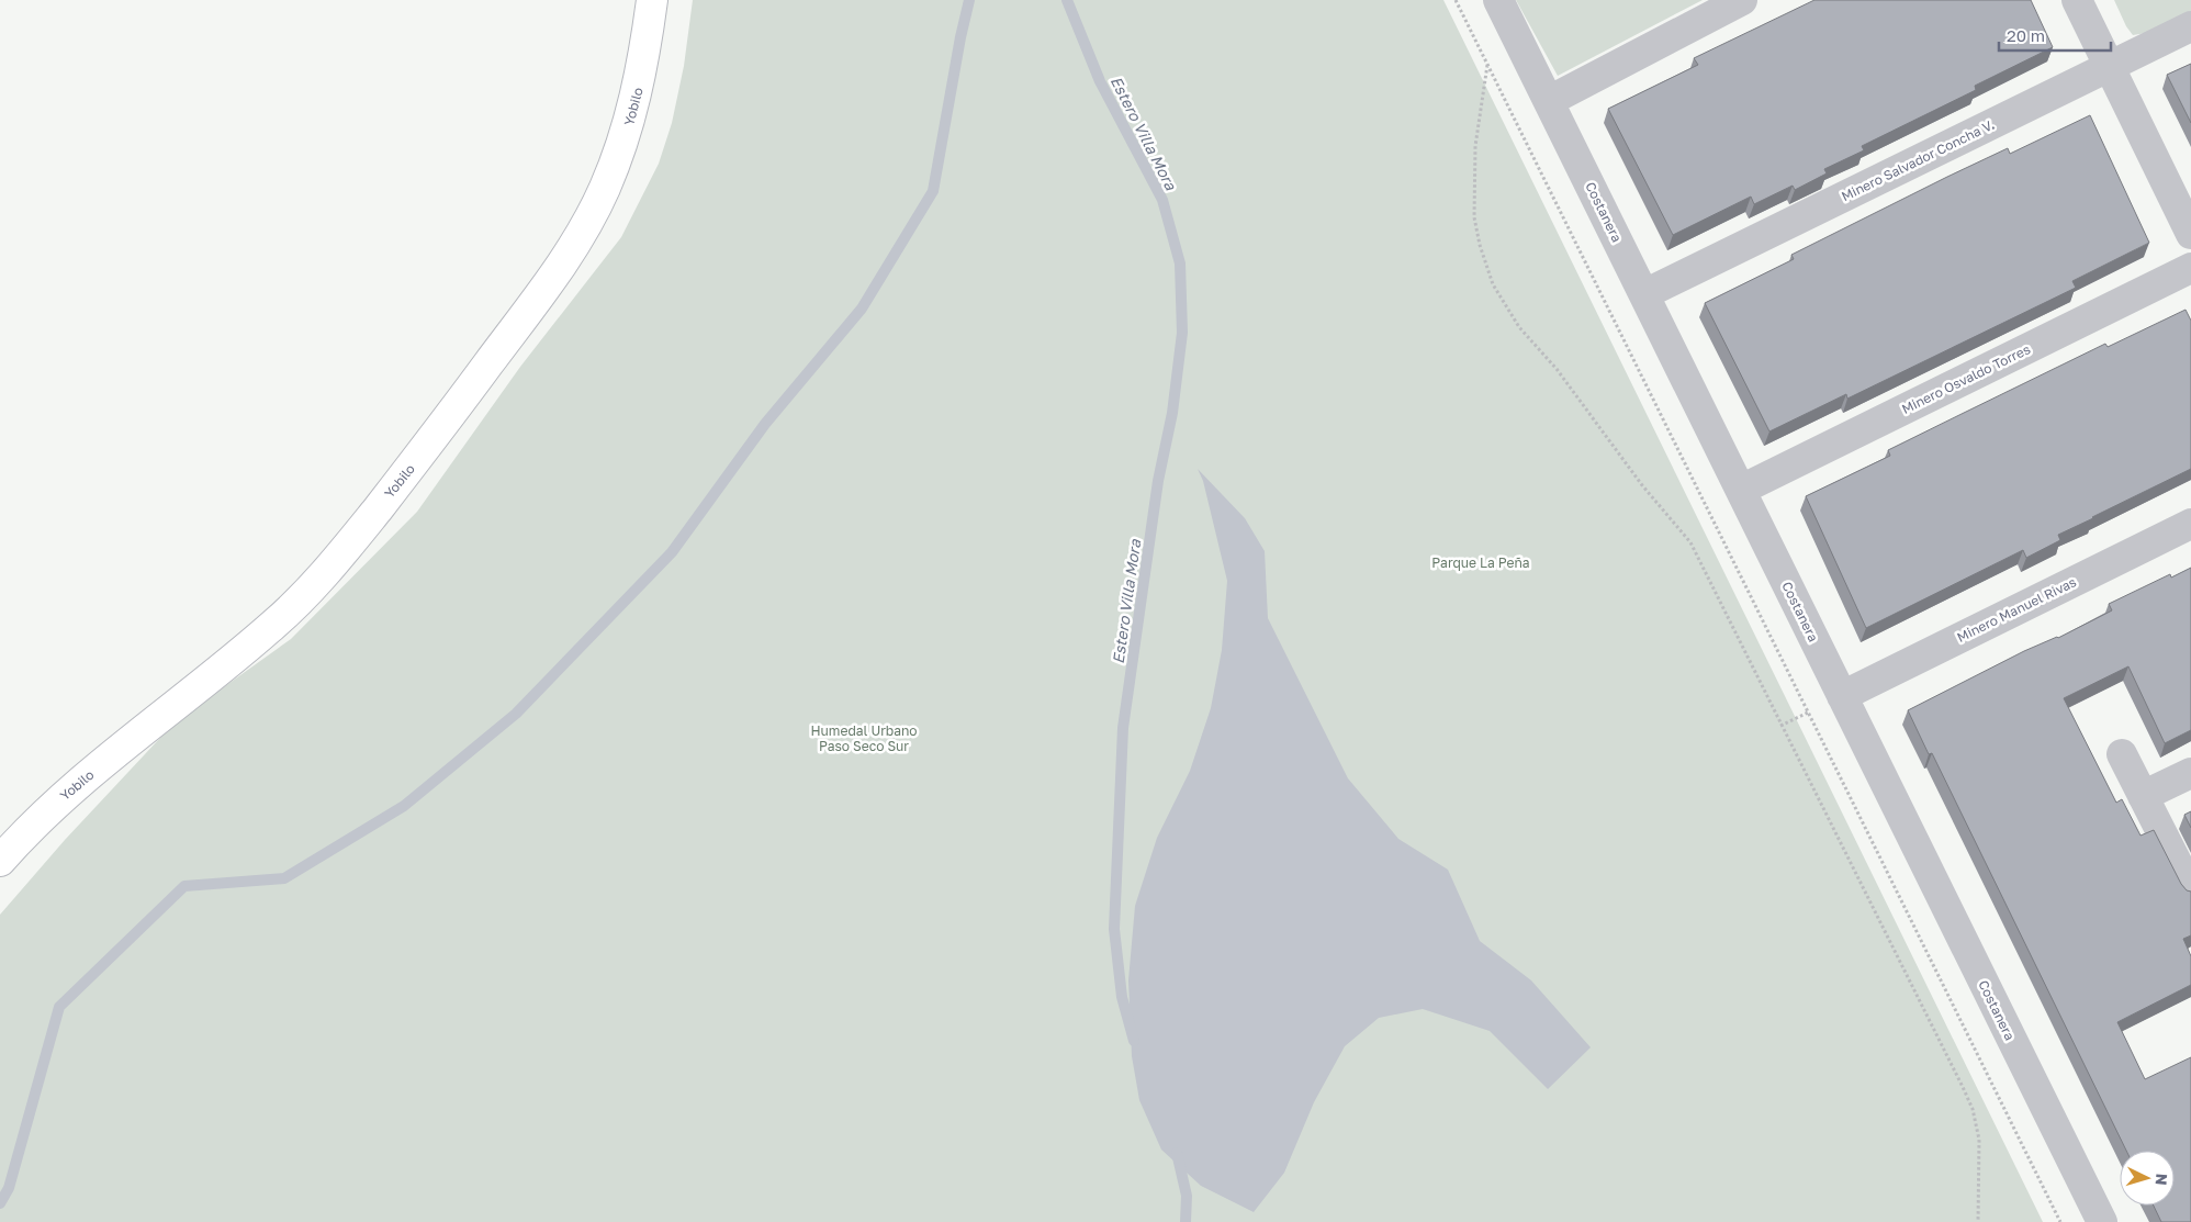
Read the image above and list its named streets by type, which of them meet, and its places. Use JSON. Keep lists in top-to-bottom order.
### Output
{
  "streets": {
    "main road": ["Yobilo"],
    "street": [
      "Minero Salvador Concha V.",
      "Costanera",
      "Minero Osvaldo Torres",
      "Minero Manuel Rivas"
    ]
  },
  "crossings": [
    ["Minero Salvador Concha V.", "Costanera"],
    ["Costanera", "Minero Osvaldo Torres"],
    ["Costanera", "Minero Manuel Rivas"]
  ],
  "water": ["Estero Villa Mora"],
  "parks": ["Parque La Peña", "Humedal Urbano Paso Seco Sur"],
  "scale_bar": "20 m",
  "north": "right"
}
